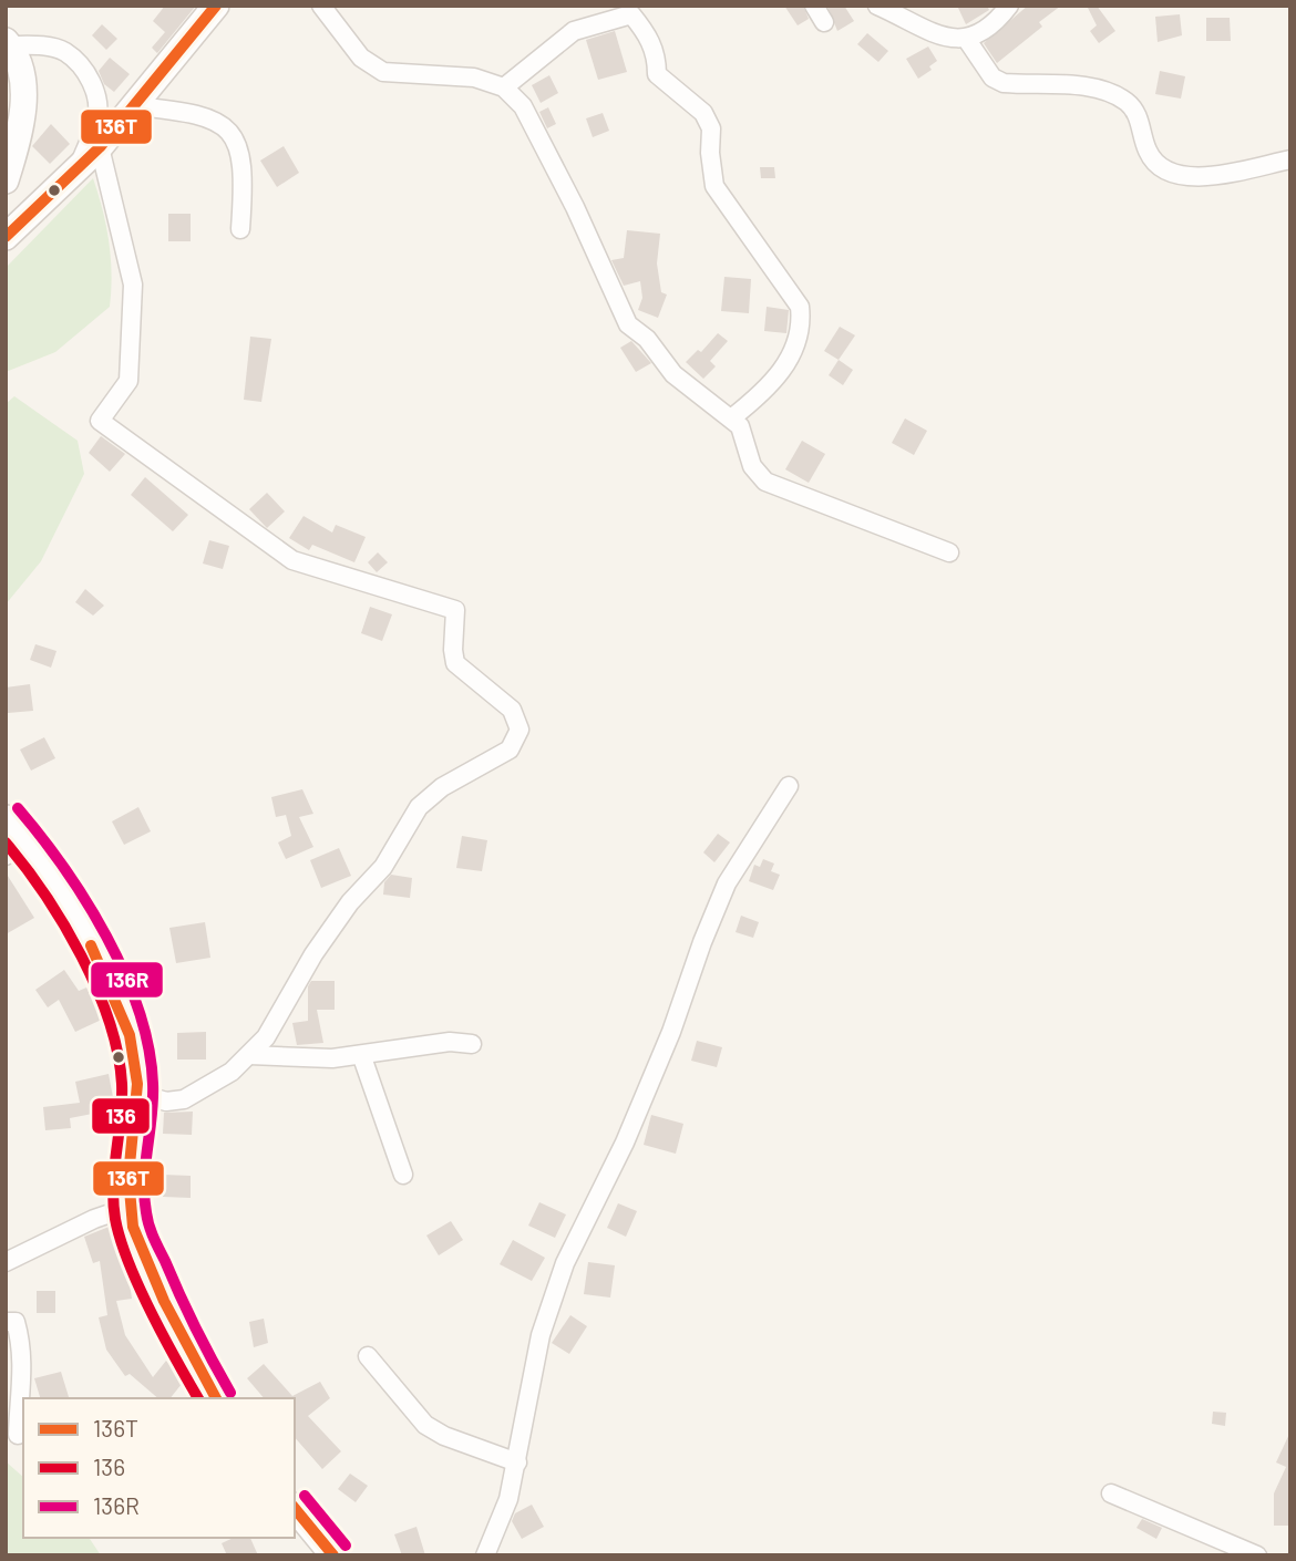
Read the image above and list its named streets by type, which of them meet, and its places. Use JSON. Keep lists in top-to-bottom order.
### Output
{
  "lines": ["transit line 136T", "transit line 136R", "transit line 136"],
  "legend": ["136T", "136", "136R"]
}
